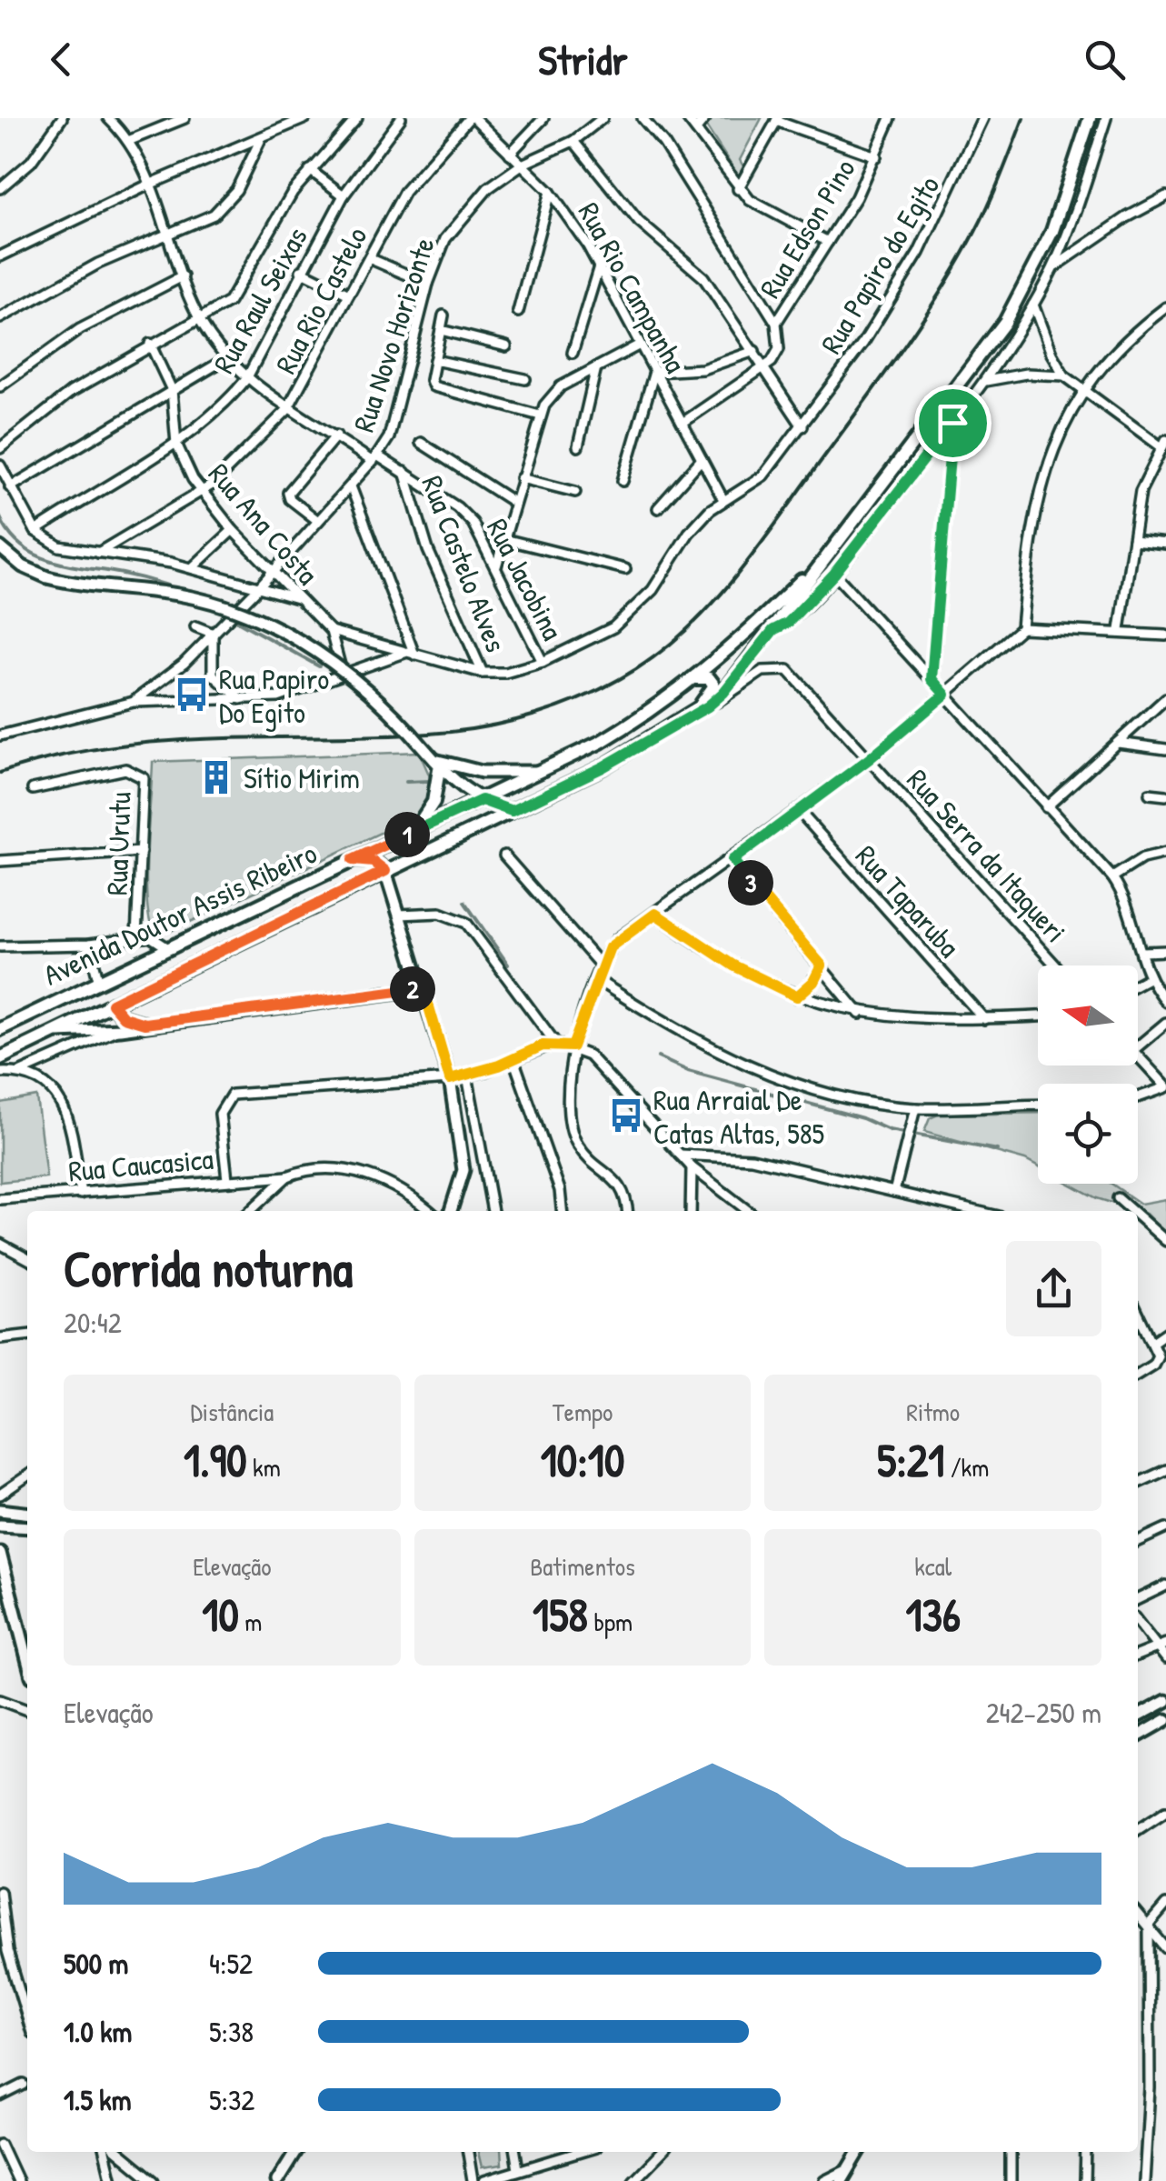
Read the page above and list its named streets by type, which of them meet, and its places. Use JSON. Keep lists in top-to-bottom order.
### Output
{
  "streets": {
    "main road": ["Avenida Doutor Assis Ribeiro"],
    "street": [
      "Rua Edson Pino",
      "Rua Papiro do Egito",
      "Rua Rio Campanha",
      "Rua Raul Seixas",
      "Rua Rio Castelo",
      "Rua Novo Horizonte",
      "Rua Ana Costa",
      "Rua Castelo Alves",
      "Rua Jacobina",
      "Rua Urutu",
      "Rua Serra da Itaqueri",
      "Rua Taparuba",
      "Rua Caucasica"
    ]
  },
  "crossings": [
    ["Rua Papiro do Egito", "Rua Rio Campanha"],
    ["Rua Papiro do Egito", "Rua Castelo Alves"],
    ["Rua Papiro do Egito", "Rua Jacobina"],
    ["Rua Rio Campanha", "Rua Rio Castelo"],
    ["Rua Rio Campanha", "Rua Novo Horizonte"],
    ["Rua Raul Seixas", "Rua Ana Costa"],
    ["Rua Raul Seixas", "Rua Jacobina"],
    ["Rua Rio Castelo", "Rua Ana Costa"],
    ["Rua Rio Castelo", "Rua Jacobina"],
    ["Rua Novo Horizonte", "Rua Ana Costa"],
    ["Rua Novo Horizonte", "Rua Jacobina"],
    ["Rua Castelo Alves", "Rua Jacobina"],
    ["Rua Urutu", "Avenida Doutor Assis Ribeiro"]
  ],
  "places": {
    "bus stop": ["Rua Papiro Do Egito", "Rua Arraial De Catas Altas, 585"],
    "building": ["Sítio Mirim"]
  },
  "north": "left",
  "page": {
    "header": "Stridr",
    "pins": ["1", "3", "2"],
    "heading": ["Corrida noturna", "20:42"],
    "stats": [
      ["Distância", "1.90 km"],
      ["Tempo", "10:10"],
      ["Ritmo", "5:21 /km"],
      ["Elevação", "10 m"],
      ["Batimentos", "158 bpm"],
      ["kcal", "136"]
    ],
    "chart": ["Elevação", "242–250 m"],
    "list": [
      {
        "name": "500 m",
        "note": "4:52"
      },
      {
        "name": "1.0 km",
        "note": "5:38"
      },
      {
        "name": "1.5 km",
        "note": "5:32"
      }
    ]
  }
}
